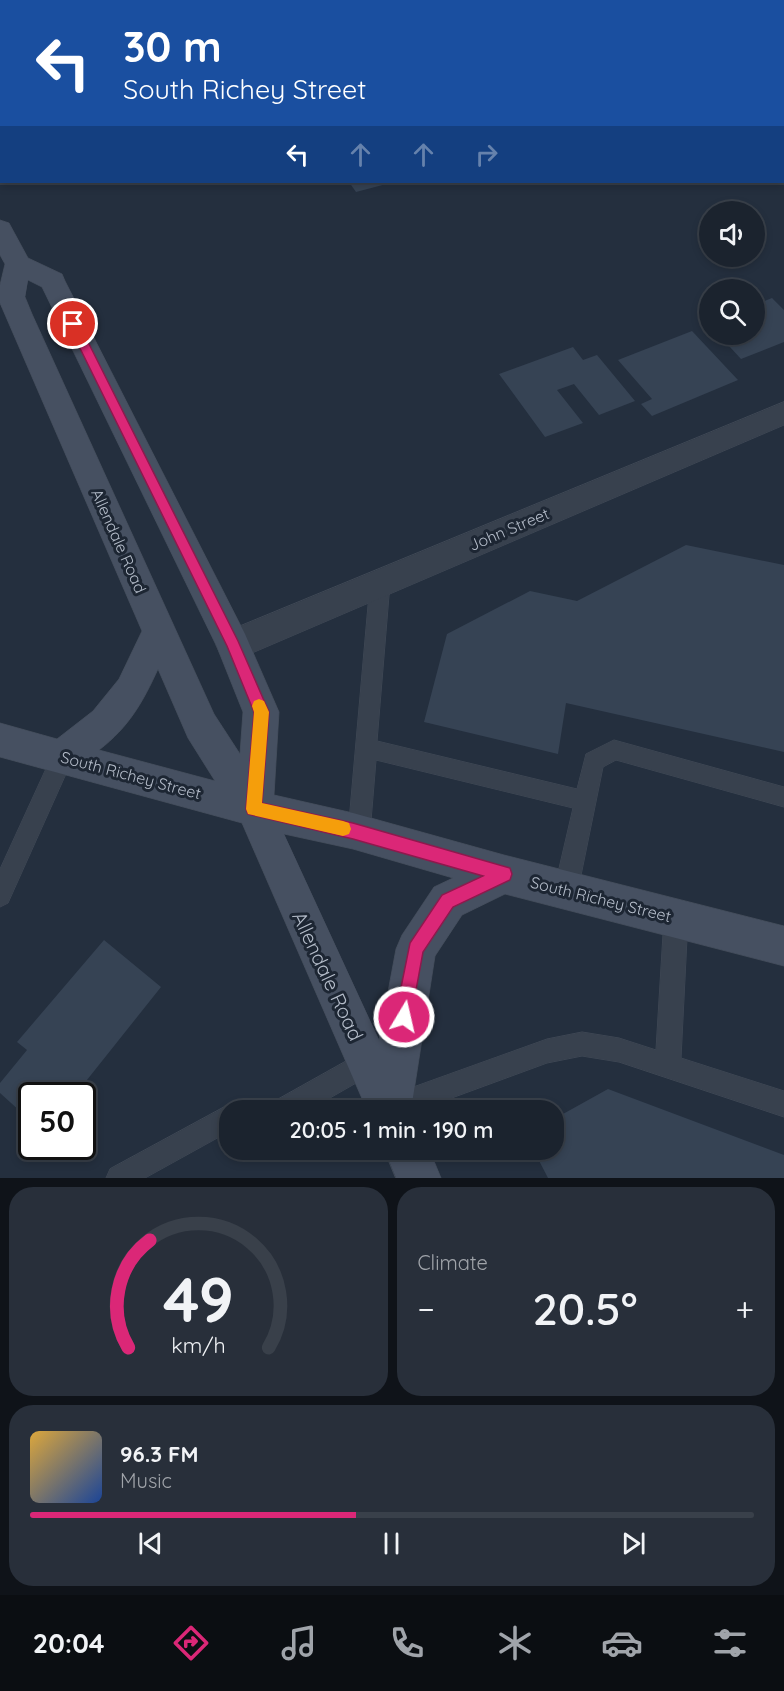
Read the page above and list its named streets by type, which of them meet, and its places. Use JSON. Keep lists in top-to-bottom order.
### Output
{
  "streets": {
    "street": ["John Street", "Allendale Road", "South Richey Street"]
  },
  "crossings": [
    ["John Street", "Allendale Road"],
    ["Allendale Road", "South Richey Street"]
  ],
  "page": {
    "turn": ["30 m", "South Richey Street"],
    "limit": "50",
    "trip": "20:05 · 1 min · 190 m",
    "tile": "Climate",
    "heat": ["−", "20.5°", "+"],
    "song": ["96.3 FM", "Music"],
    "tabs": "20:04",
    "gauge": ["49", "km/h"]
  }
}
